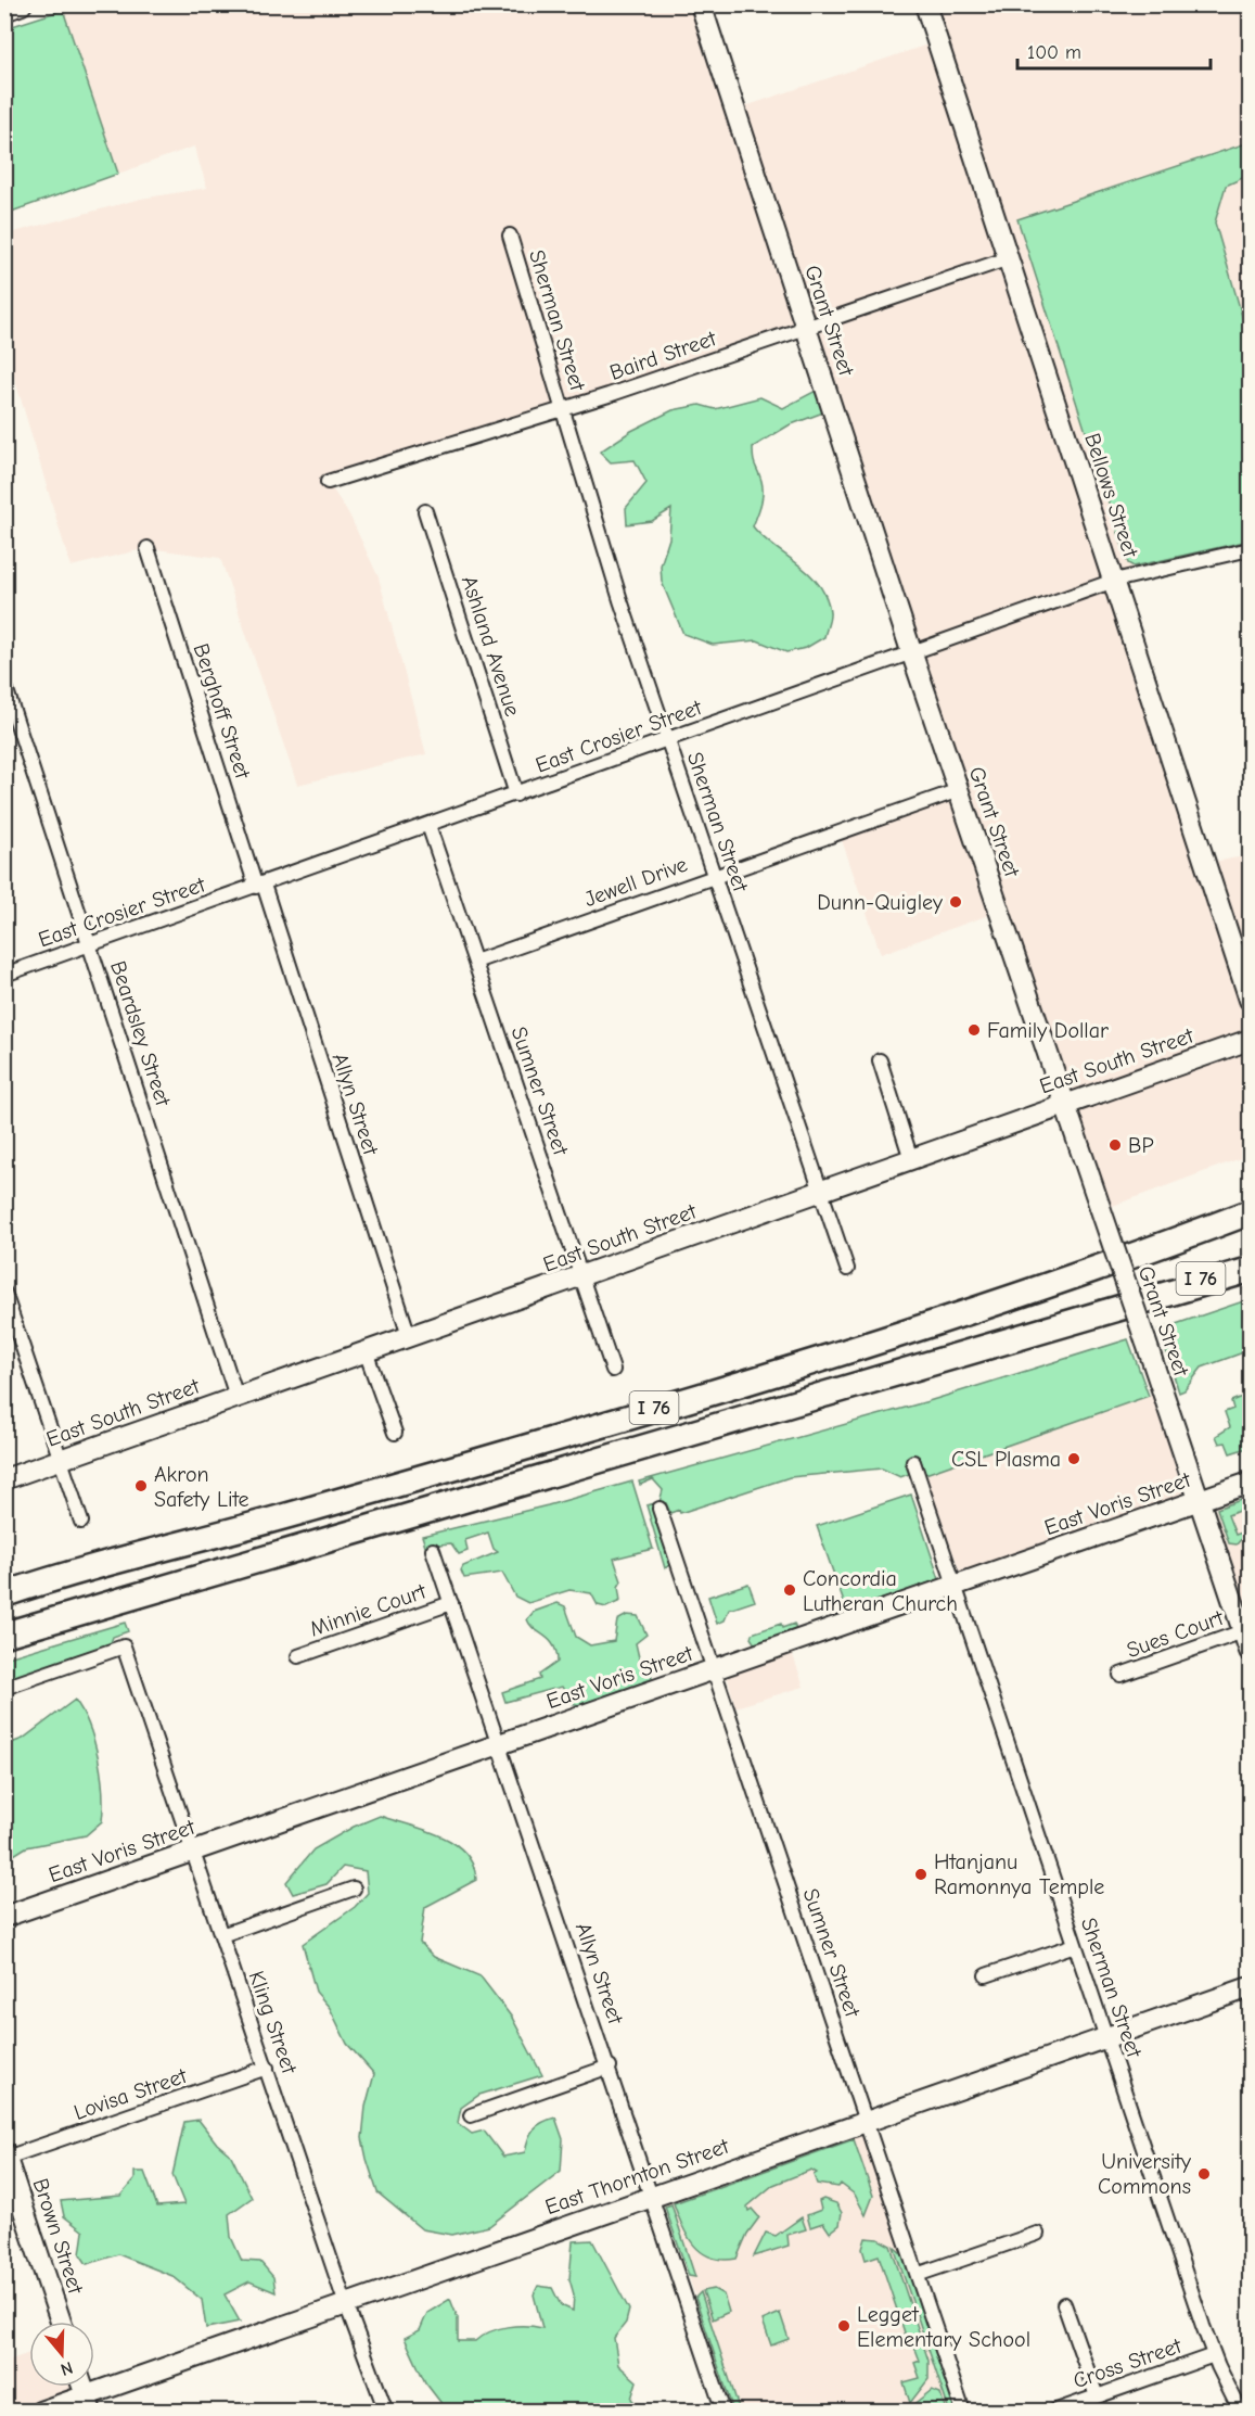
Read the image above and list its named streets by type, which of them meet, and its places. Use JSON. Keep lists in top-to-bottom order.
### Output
{
  "streets": {
    "highway": ["I 76"],
    "street": [
      "Sherman Street",
      "Grant Street",
      "Baird Street",
      "Bellows Street",
      "Ashland Avenue",
      "Berghoff Street",
      "East Crosier Street",
      "Jewell Drive",
      "Beardsley Street",
      "East South Street",
      "Sumner Street",
      "Allyn Street",
      "East Voris Street",
      "Minnie Court",
      "Sues Court",
      "Kling Street",
      "Lovisa Street",
      "East Thornton Street",
      "Brown Street",
      "Cross Street"
    ]
  },
  "crossings": [
    ["Sherman Street", "Baird Street"],
    ["Sherman Street", "East Crosier Street"],
    ["Sherman Street", "Jewell Drive"],
    ["Sherman Street", "East South Street"],
    ["Sherman Street", "East Voris Street"],
    ["Sherman Street", "East Thornton Street"],
    ["Sherman Street", "Cross Street"],
    ["Grant Street", "Baird Street"],
    ["Grant Street", "East Crosier Street"],
    ["Grant Street", "Jewell Drive"],
    ["Grant Street", "East South Street"],
    ["Grant Street", "East Voris Street"],
    ["Grant Street", "Sues Court"],
    ["Baird Street", "Bellows Street"],
    ["Bellows Street", "East Crosier Street"],
    ["Ashland Avenue", "East Crosier Street"],
    ["Berghoff Street", "East Crosier Street"],
    ["Berghoff Street", "Allyn Street"],
    ["East Crosier Street", "Beardsley Street"],
    ["East Crosier Street", "Sumner Street"],
    ["East Crosier Street", "Allyn Street"],
    ["Jewell Drive", "Sumner Street"],
    ["Beardsley Street", "East South Street"],
    ["East South Street", "Sumner Street"],
    ["East South Street", "Allyn Street"],
    ["Sumner Street", "East Voris Street"],
    ["Sumner Street", "East Thornton Street"],
    ["Allyn Street", "East Voris Street"],
    ["Allyn Street", "Minnie Court"],
    ["Allyn Street", "East Thornton Street"],
    ["East Voris Street", "Kling Street"],
    ["Kling Street", "Lovisa Street"],
    ["Kling Street", "East Thornton Street"],
    ["Lovisa Street", "Brown Street"]
  ],
  "places": [
    "Dunn-Quigley",
    "Family Dollar",
    "BP",
    "CSL Plasma",
    "Akron Safety Lite",
    "Concordia Lutheran Church",
    "Htanjanu Ramonnya Temple",
    "University Commons",
    "Legget Elementary School"
  ],
  "scale_bar": "100 m",
  "north": "bottom"
}
